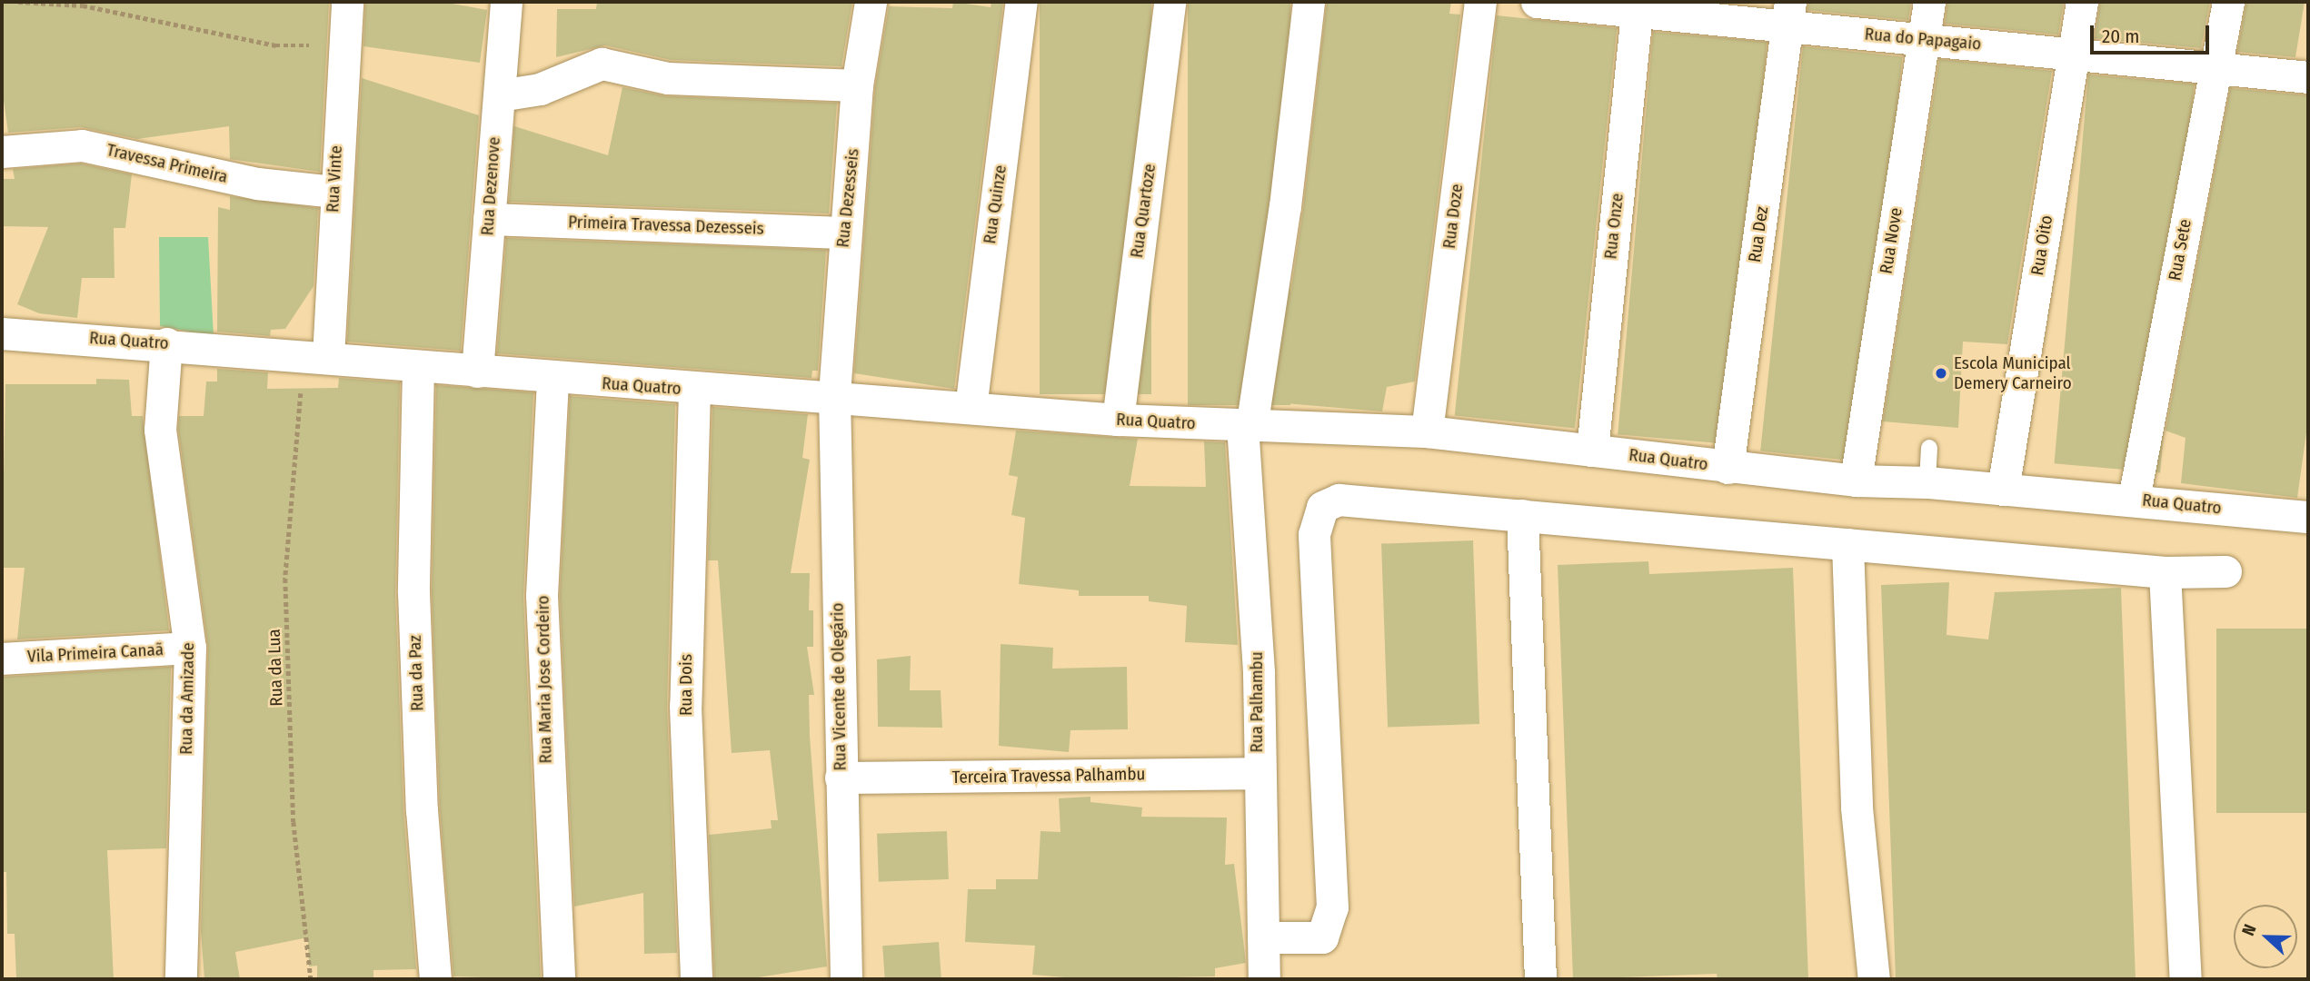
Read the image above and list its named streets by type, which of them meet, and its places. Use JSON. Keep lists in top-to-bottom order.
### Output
{
  "streets": {
    "street": [
      "Rua do Papagaio",
      "Travessa Primeira",
      "Rua Vinte",
      "Rua Dezenove",
      "Rua Dezesseis",
      "Rua Quinze",
      "Rua Quartoze",
      "Rua Doze",
      "Primeira Travessa Dezesseis",
      "Rua Onze",
      "Rua Dez",
      "Rua Nove",
      "Rua Oito",
      "Rua Sete",
      "Rua Quatro",
      "Vila Primeira Canaã",
      "Rua da Paz",
      "Rua Maria Jose Cordeiro",
      "Rua Dois",
      "Rua Vicente de Olegário",
      "Rua da Amizade",
      "Rua Palhambu",
      "Terceira Travessa Palhambu"
    ],
    "path": ["Rua da Lua"]
  },
  "crossings": [
    ["Rua do Papagaio", "Rua Onze"],
    ["Rua do Papagaio", "Rua Dez"],
    ["Rua do Papagaio", "Rua Nove"],
    ["Rua do Papagaio", "Rua Oito"],
    ["Rua do Papagaio", "Rua Sete"],
    ["Travessa Primeira", "Rua Vinte"],
    ["Rua Vinte", "Rua Quatro"],
    ["Rua Vinte", "Rua da Lua"],
    ["Rua Dezenove", "Primeira Travessa Dezesseis"],
    ["Rua Dezenove", "Rua Quatro"],
    ["Rua Dezesseis", "Primeira Travessa Dezesseis"],
    ["Rua Dezesseis", "Rua Quatro"],
    ["Rua Dezesseis", "Rua Vicente de Olegário"],
    ["Rua Quinze", "Rua Quatro"],
    ["Rua Quartoze", "Rua Quatro"],
    ["Rua Doze", "Rua Quatro"],
    ["Rua Onze", "Rua Quatro"],
    ["Rua Dez", "Rua Quatro"],
    ["Rua Nove", "Rua Quatro"],
    ["Rua Oito", "Rua Quatro"],
    ["Rua Sete", "Rua Quatro"],
    ["Rua Quatro", "Rua da Lua"],
    ["Rua Quatro", "Rua da Paz"],
    ["Rua Quatro", "Rua Maria Jose Cordeiro"],
    ["Rua Quatro", "Rua Dois"],
    ["Rua Quatro", "Rua Vicente de Olegário"],
    ["Rua Quatro", "Rua da Amizade"],
    ["Rua Quatro", "Rua Palhambu"],
    ["Vila Primeira Canaã", "Rua da Amizade"],
    ["Rua Vicente de Olegário", "Terceira Travessa Palhambu"],
    ["Rua Palhambu", "Terceira Travessa Palhambu"]
  ],
  "places": ["Escola Municipal Demery Carneiro"],
  "scale_bar": "20 m",
  "north": "left"
}
